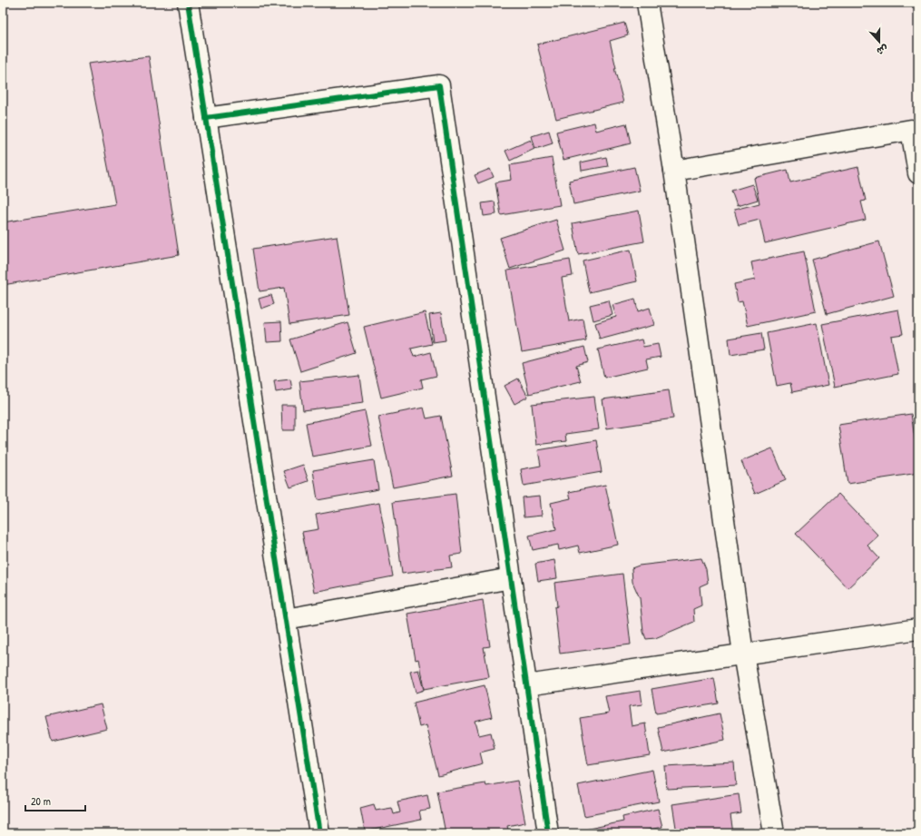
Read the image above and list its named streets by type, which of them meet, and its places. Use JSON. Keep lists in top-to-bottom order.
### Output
{
  "scale_bar": "20 m",
  "north": "bottom"
}
